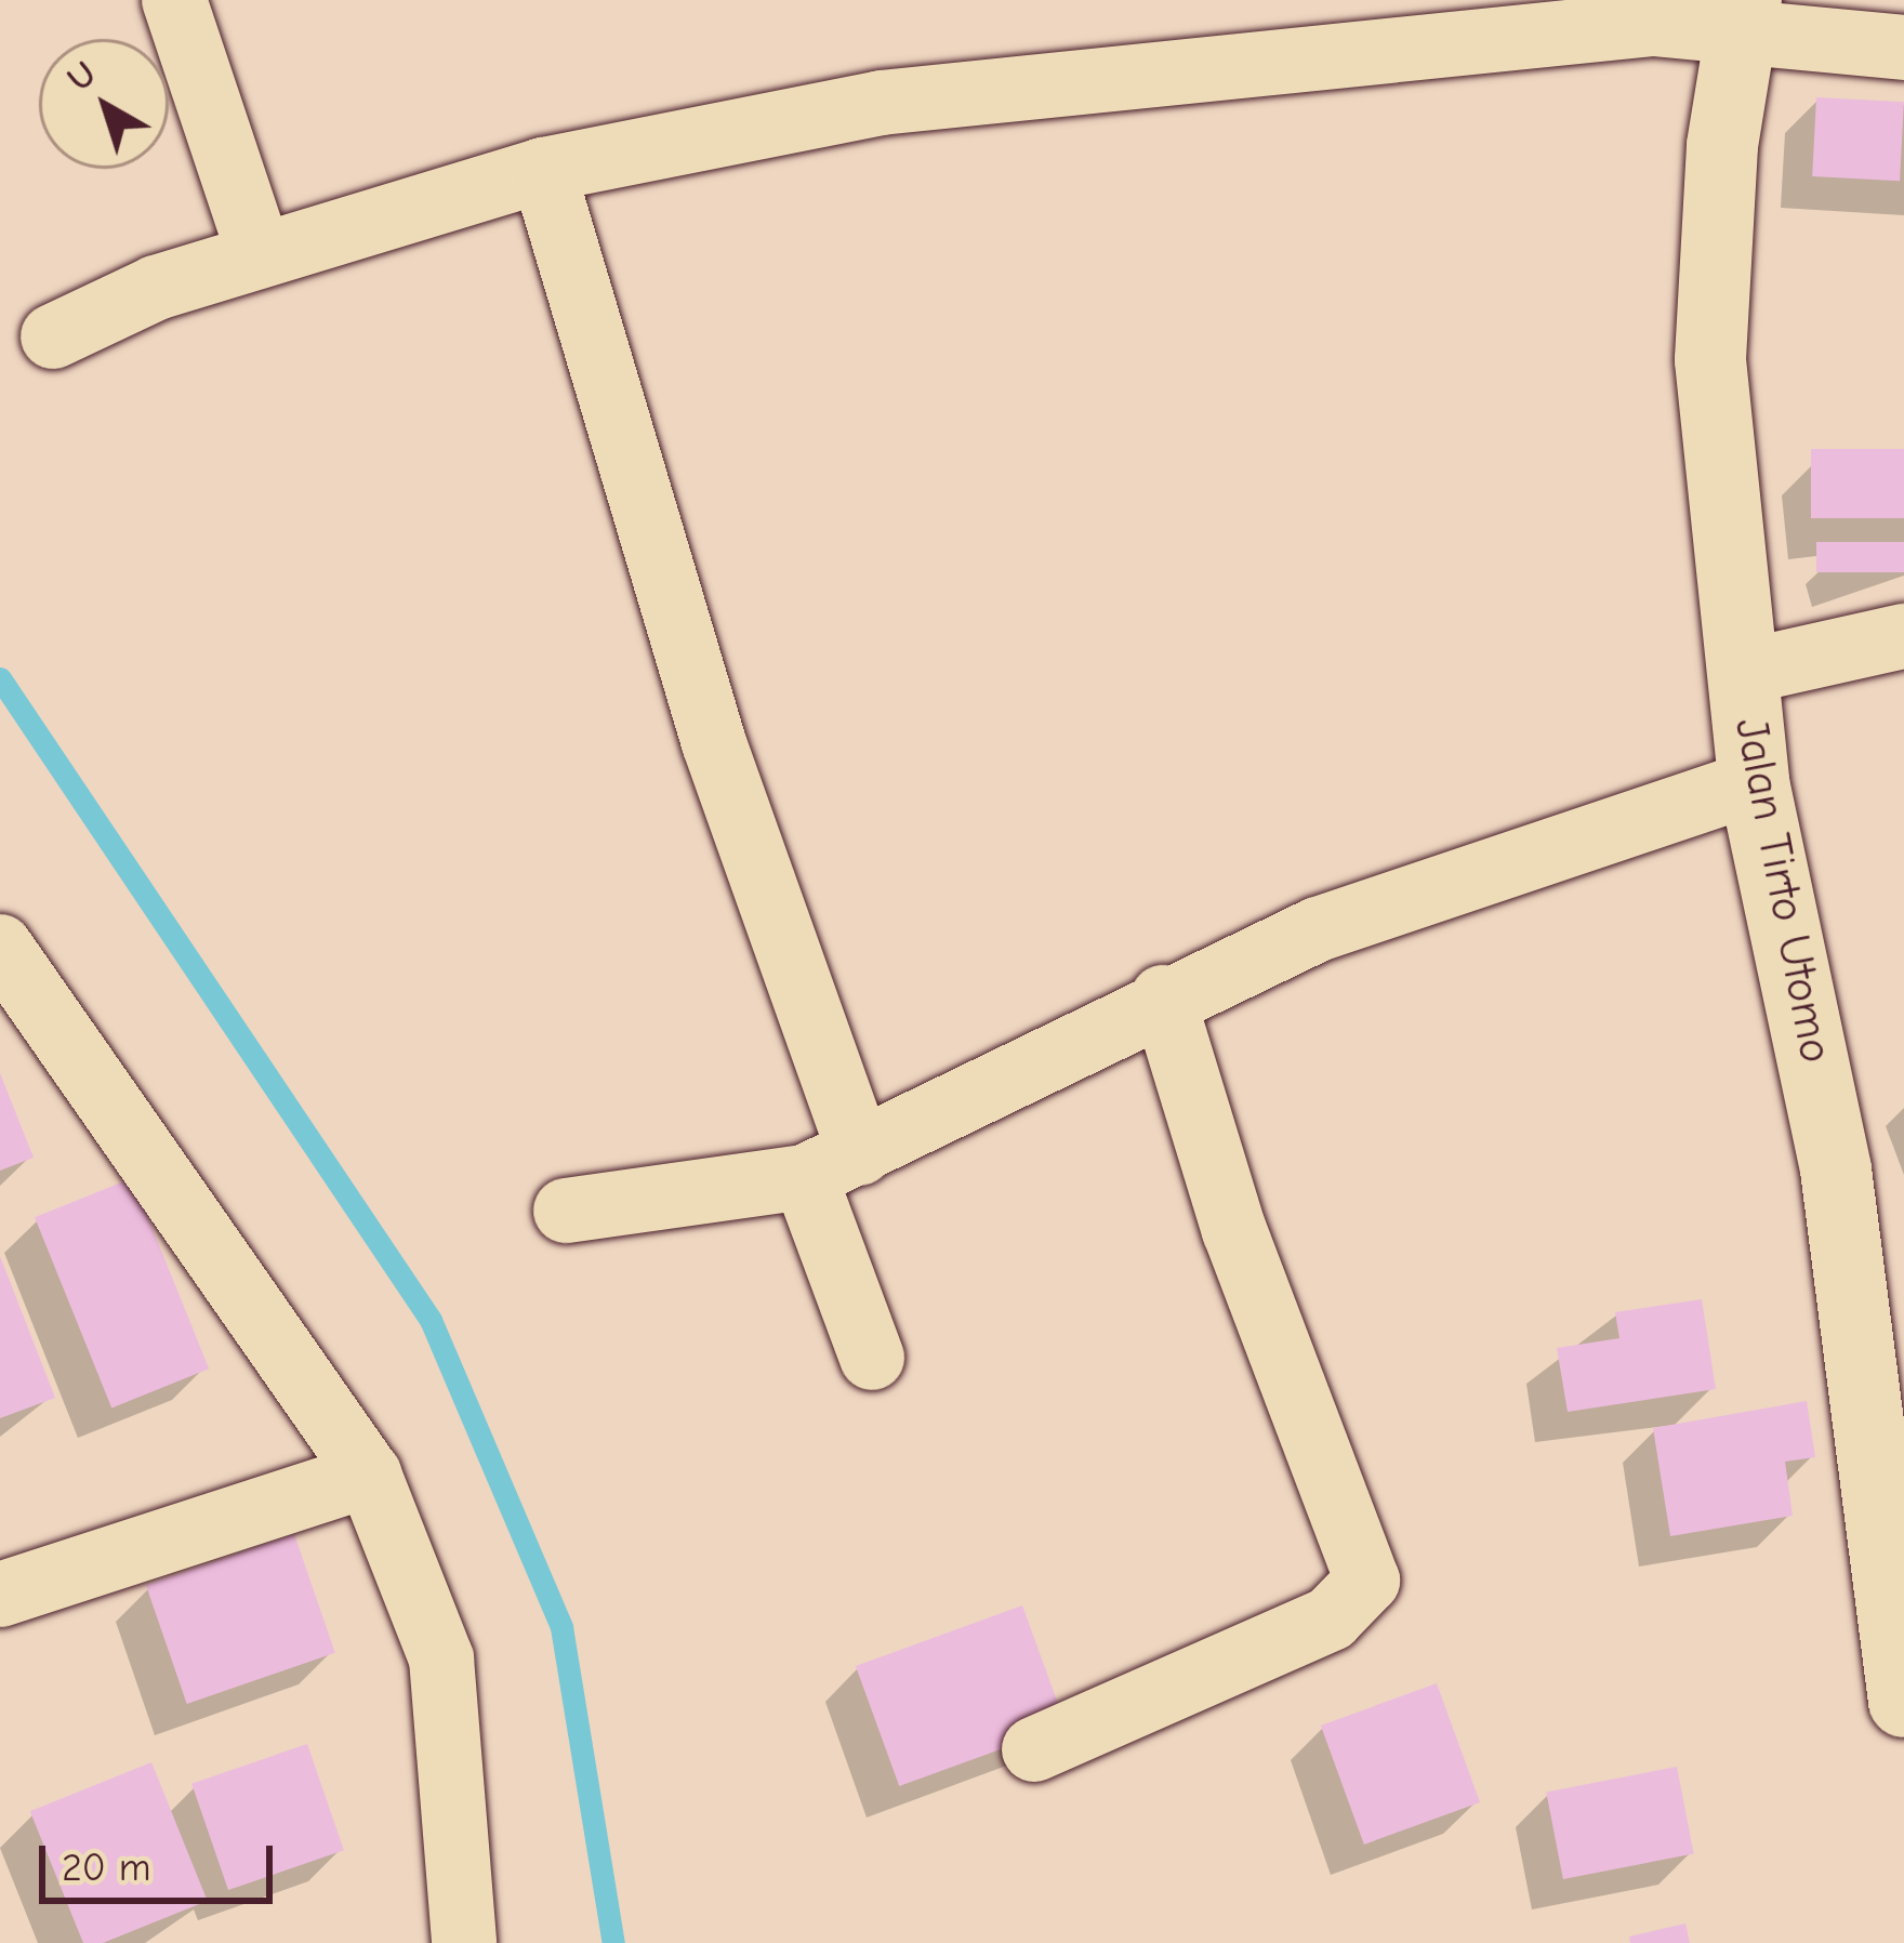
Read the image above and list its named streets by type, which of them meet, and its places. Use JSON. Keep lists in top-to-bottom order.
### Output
{
  "streets": {
    "street": ["Jalan Tirto Utomo"]
  },
  "scale_bar": "20 m",
  "north": "top left"
}
